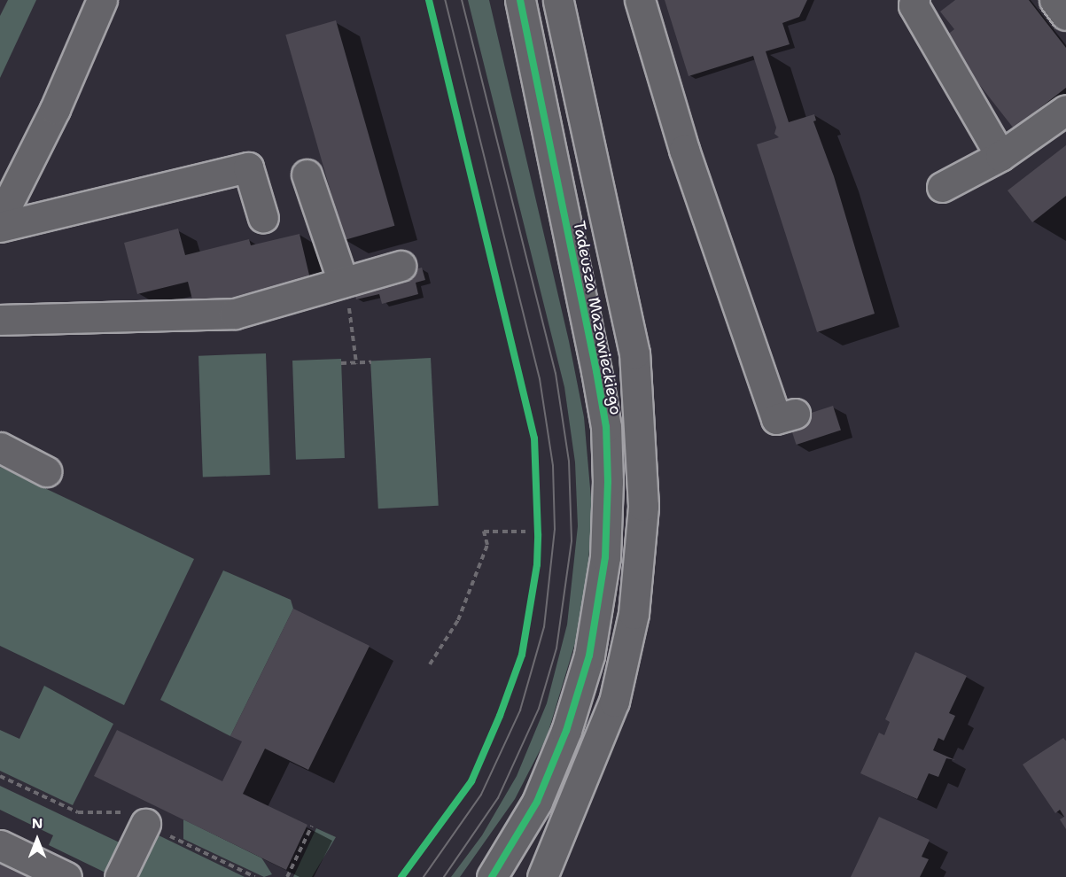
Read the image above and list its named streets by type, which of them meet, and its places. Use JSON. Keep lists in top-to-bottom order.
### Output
{
  "streets": {
    "street": ["Tadeusza Mazowieckiego"]
  },
  "north": "top"
}
